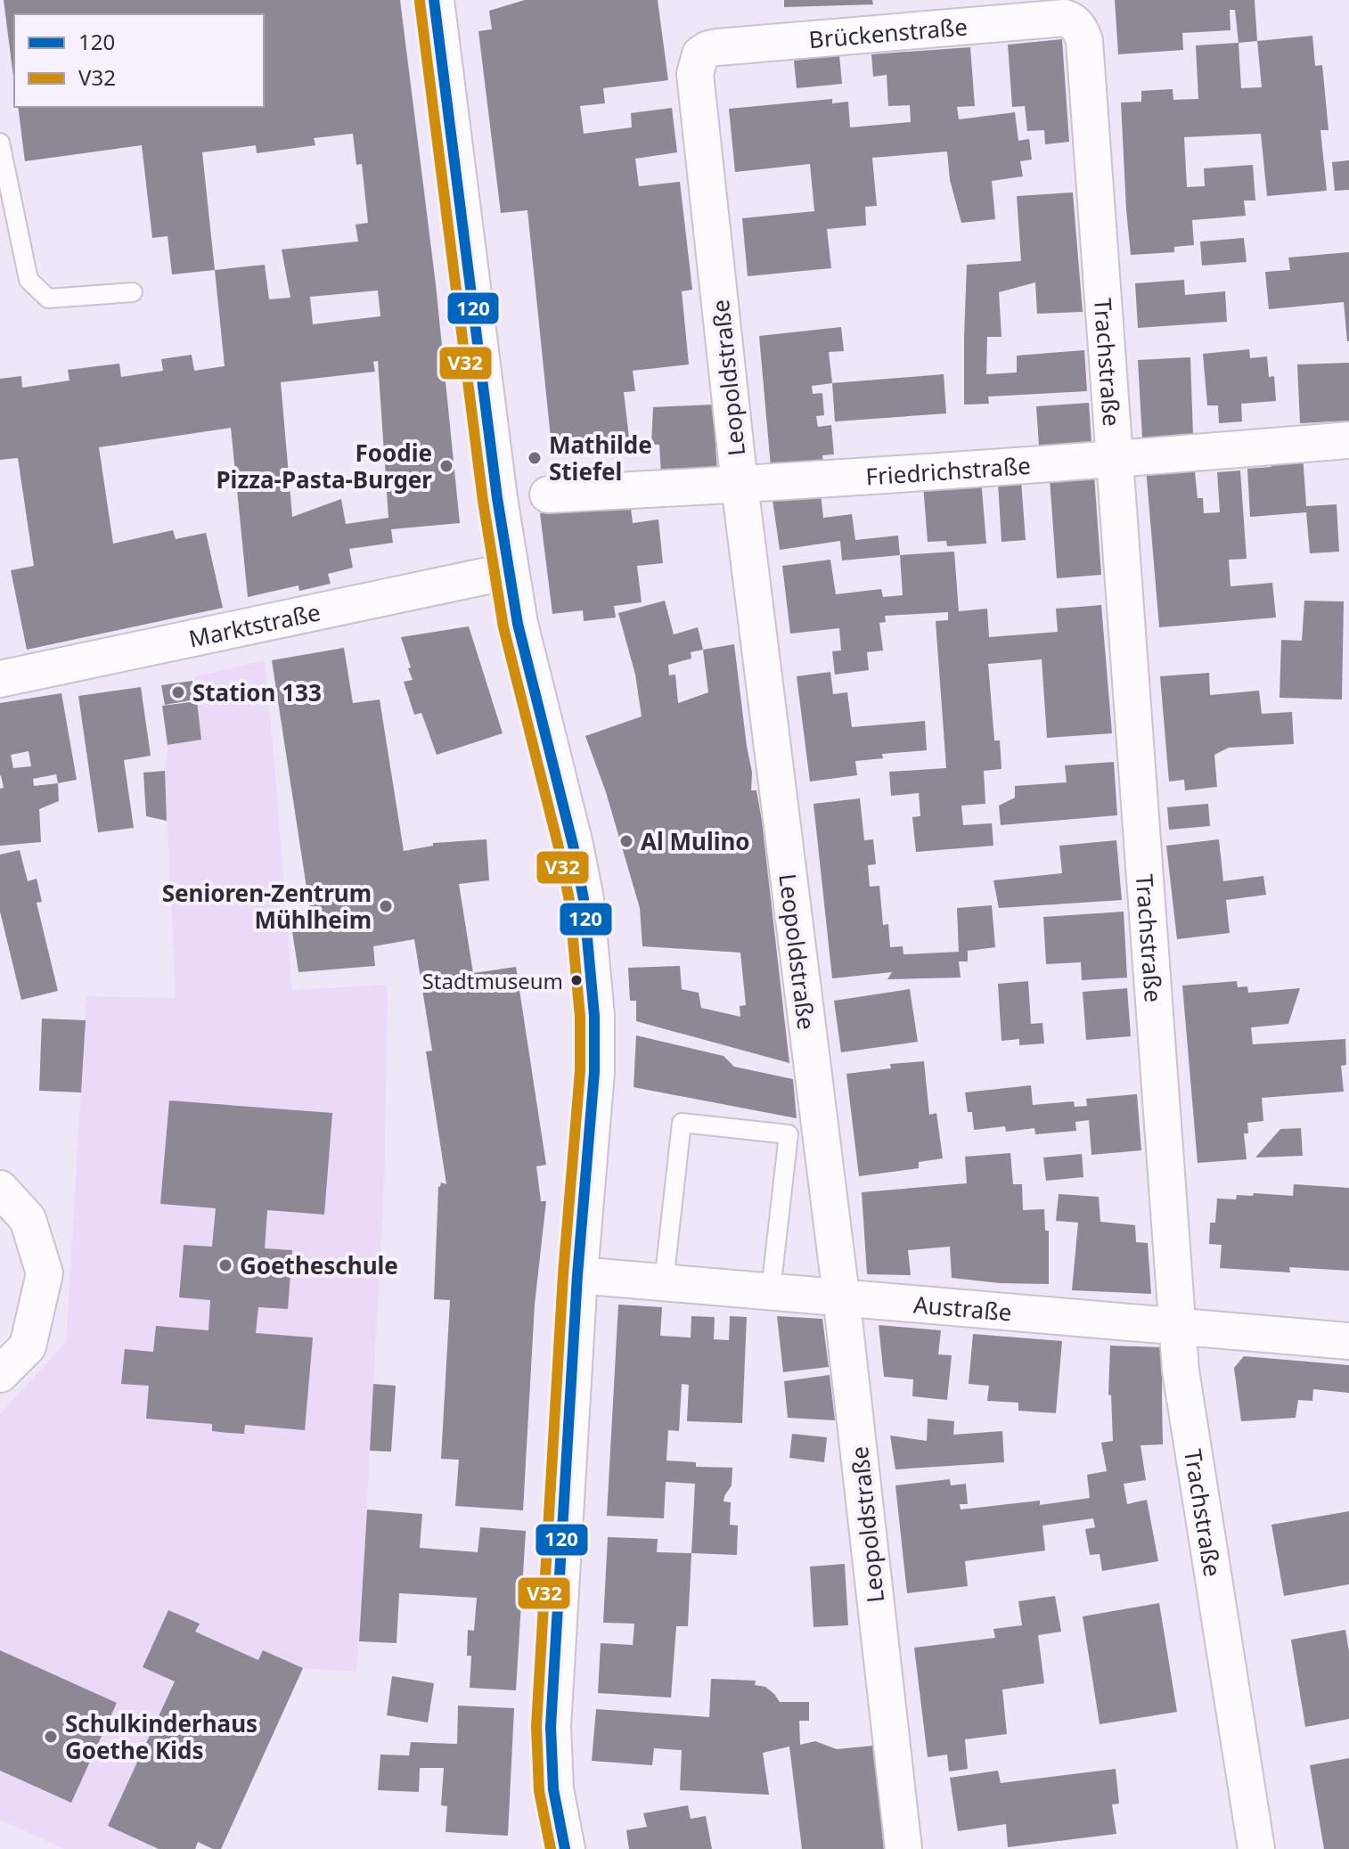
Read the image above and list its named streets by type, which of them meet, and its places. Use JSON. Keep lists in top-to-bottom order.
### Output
{
  "streets": {
    "street": [
      "Brückenstraße",
      "Trachstraße",
      "Leopoldstraße",
      "Friedrichstraße",
      "Marktstraße",
      "Austraße"
    ]
  },
  "crossings": [
    ["Brückenstraße", "Trachstraße"],
    ["Brückenstraße", "Leopoldstraße"],
    ["Trachstraße", "Friedrichstraße"],
    ["Trachstraße", "Austraße"],
    ["Leopoldstraße", "Friedrichstraße"],
    ["Leopoldstraße", "Austraße"]
  ],
  "places": [
    "Mathilde Stiefel",
    "Foodie Pizza-Pasta-Burger",
    "Station 133",
    "Al Mulino",
    "Senioren-Zentrum Mühlheim",
    "Stadtmuseum",
    "Goetheschule",
    "Schulkinderhaus Goethe Kids"
  ],
  "lines": ["transit line 120", "transit line V32"],
  "legend": ["120", "V32"]
}
